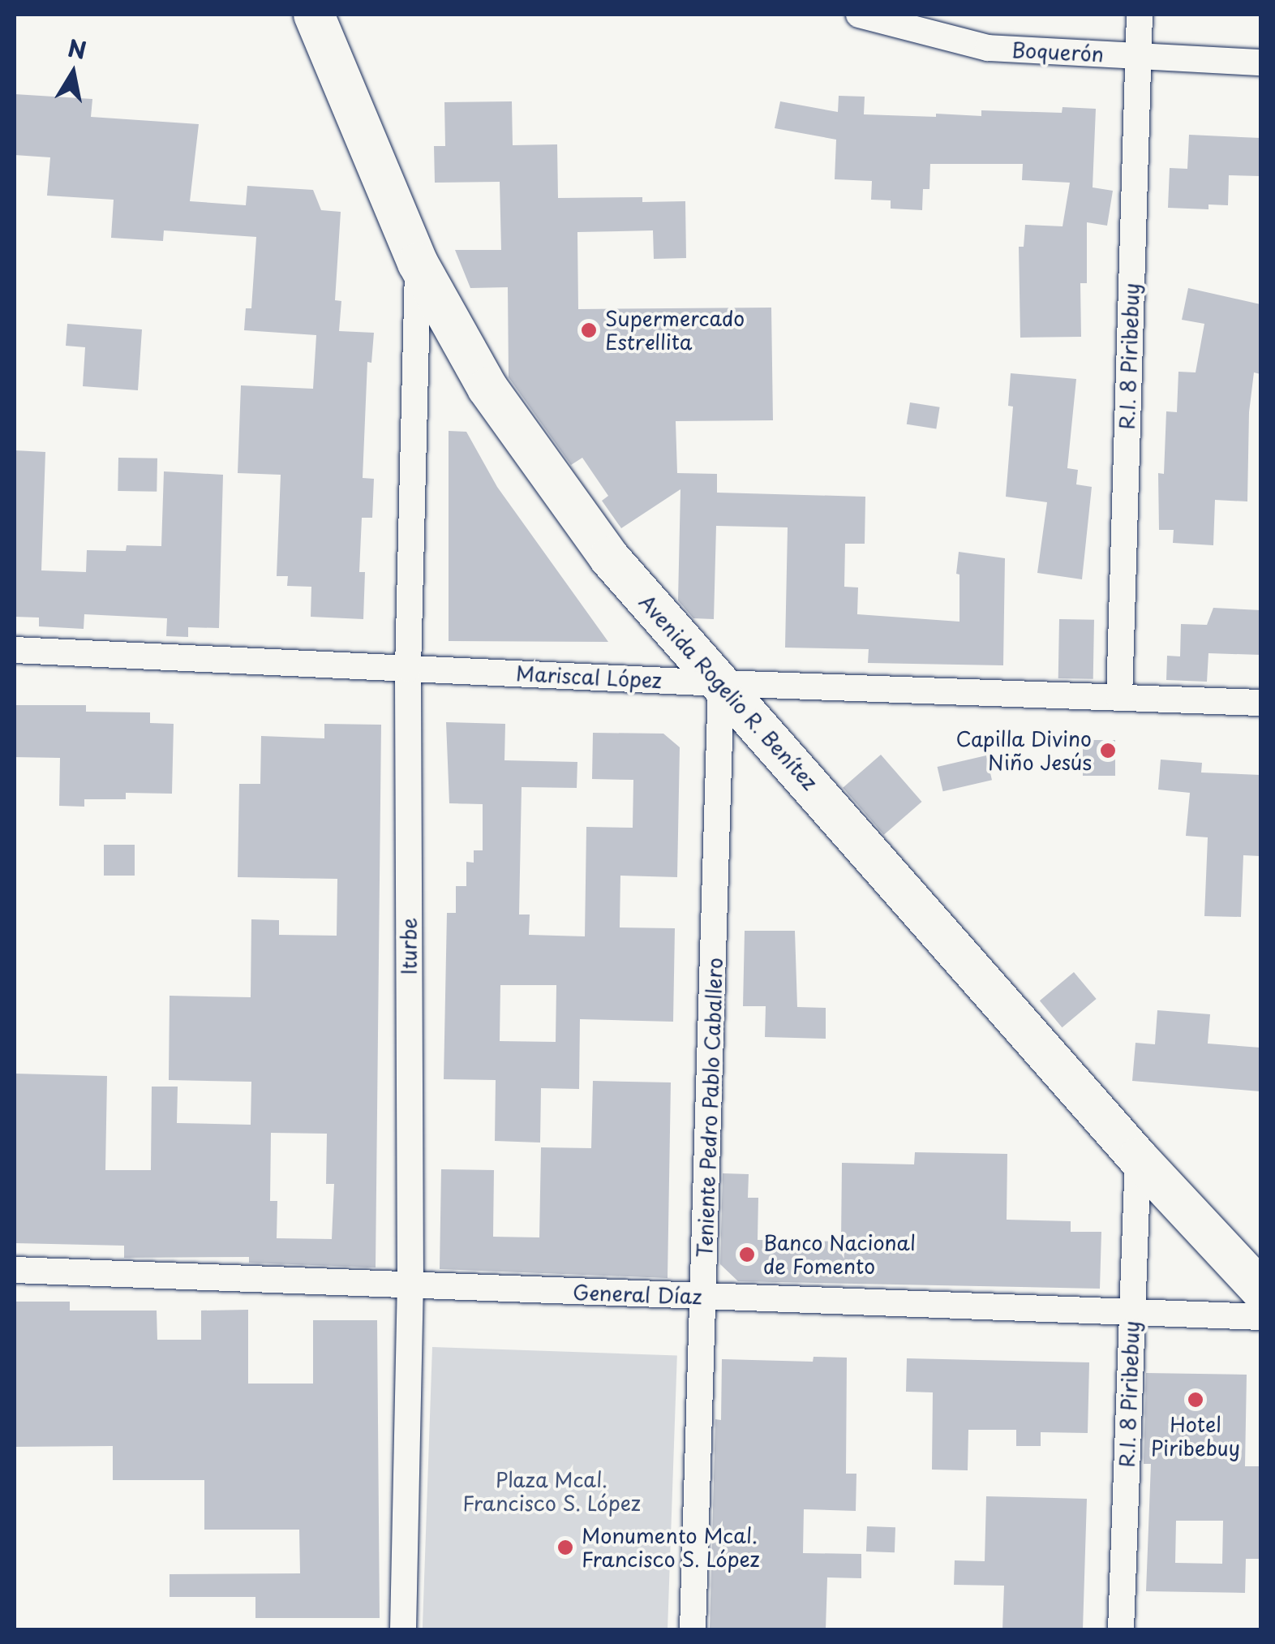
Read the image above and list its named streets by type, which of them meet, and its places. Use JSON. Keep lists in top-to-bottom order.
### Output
{
  "streets": {
    "main road": ["Avenida Rogelio R. Benítez"],
    "street": [
      "Boquerón",
      "R.I. 8 Piribebuy",
      "Mariscal López",
      "Iturbe",
      "Teniente Pedro Pablo Caballero",
      "General Díaz"
    ]
  },
  "crossings": [
    ["Boquerón", "R.I. 8 Piribebuy"],
    ["R.I. 8 Piribebuy", "Mariscal López"],
    ["R.I. 8 Piribebuy", "Avenida Rogelio R. Benítez"],
    ["R.I. 8 Piribebuy", "General Díaz"],
    ["Mariscal López", "Avenida Rogelio R. Benítez"],
    ["Mariscal López", "Iturbe"],
    ["Mariscal López", "Teniente Pedro Pablo Caballero"],
    ["Avenida Rogelio R. Benítez", "Iturbe"],
    ["Avenida Rogelio R. Benítez", "Teniente Pedro Pablo Caballero"],
    ["Iturbe", "General Díaz"],
    ["Teniente Pedro Pablo Caballero", "General Díaz"]
  ],
  "parks": ["Plaza Mcal. Francisco S. López"],
  "places": [
    "Supermercado Estrellita",
    "Capilla Divino Niño Jesús",
    "Banco Nacional de Fomento",
    "Hotel Piribebuy",
    "Monumento Mcal. Francisco S. López"
  ],
  "north": "top"
}
